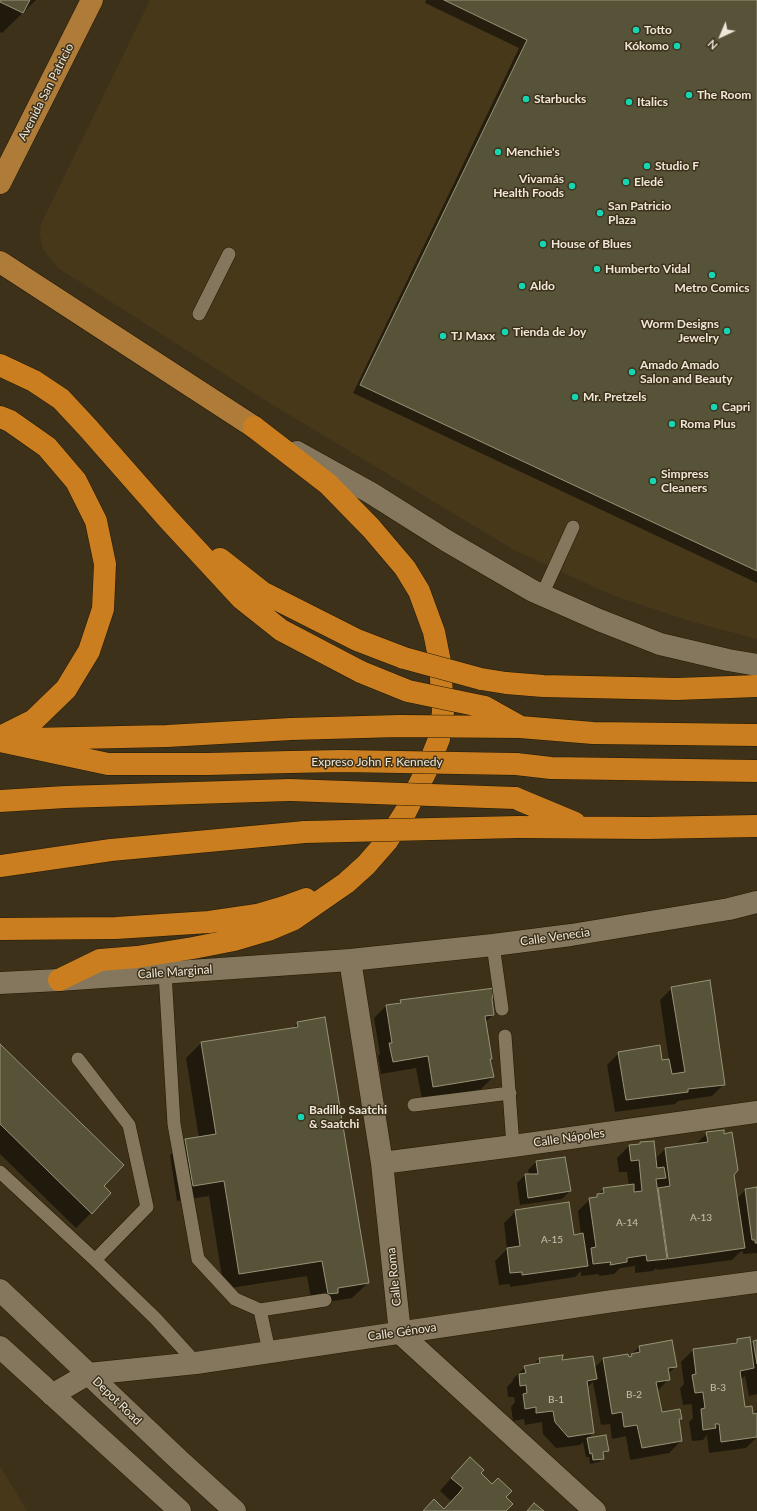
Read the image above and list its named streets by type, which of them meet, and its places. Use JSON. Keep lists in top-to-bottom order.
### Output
{
  "streets": {
    "highway": ["Expreso John F. Kennedy"],
    "main road": ["Avenida San Patricio"],
    "street": [
      "Calle Venecia",
      "Calle Marginal",
      "Calle Nápoles",
      "Calle Roma",
      "Calle Génova",
      "Depot Road"
    ]
  },
  "crossings": [
    ["Calle Venecia", "Calle Marginal"],
    ["Calle Venecia", "Calle Roma"],
    ["Calle Marginal", "Calle Roma"],
    ["Calle Nápoles", "Calle Roma"],
    ["Calle Roma", "Calle Génova"],
    ["Calle Génova", "Depot Road"]
  ],
  "places": [
    "Totto",
    "Kókomo",
    "The Room",
    "Starbucks",
    "Italics",
    "Menchie's",
    "Studio F",
    "Eledé",
    "Vivamás Health Foods",
    "San Patricio Plaza",
    "House of Blues",
    "Humberto Vidal",
    "Metro Comics",
    "Aldo",
    "Worm Designs Jewelry",
    "Tienda de Joy",
    "TJ Maxx",
    "Amado Amado Salon and Beauty",
    "Mr. Pretzels",
    "Capri",
    "Roma Plus",
    "Simpress Cleaners",
    "Badillo Saatchi & Saatchi"
  ],
  "house_numbers": [
    "A-13",
    "A-14",
    "A-15",
    "B-3",
    "B-2",
    "B-1"
  ],
  "north": "bottom left"
}
